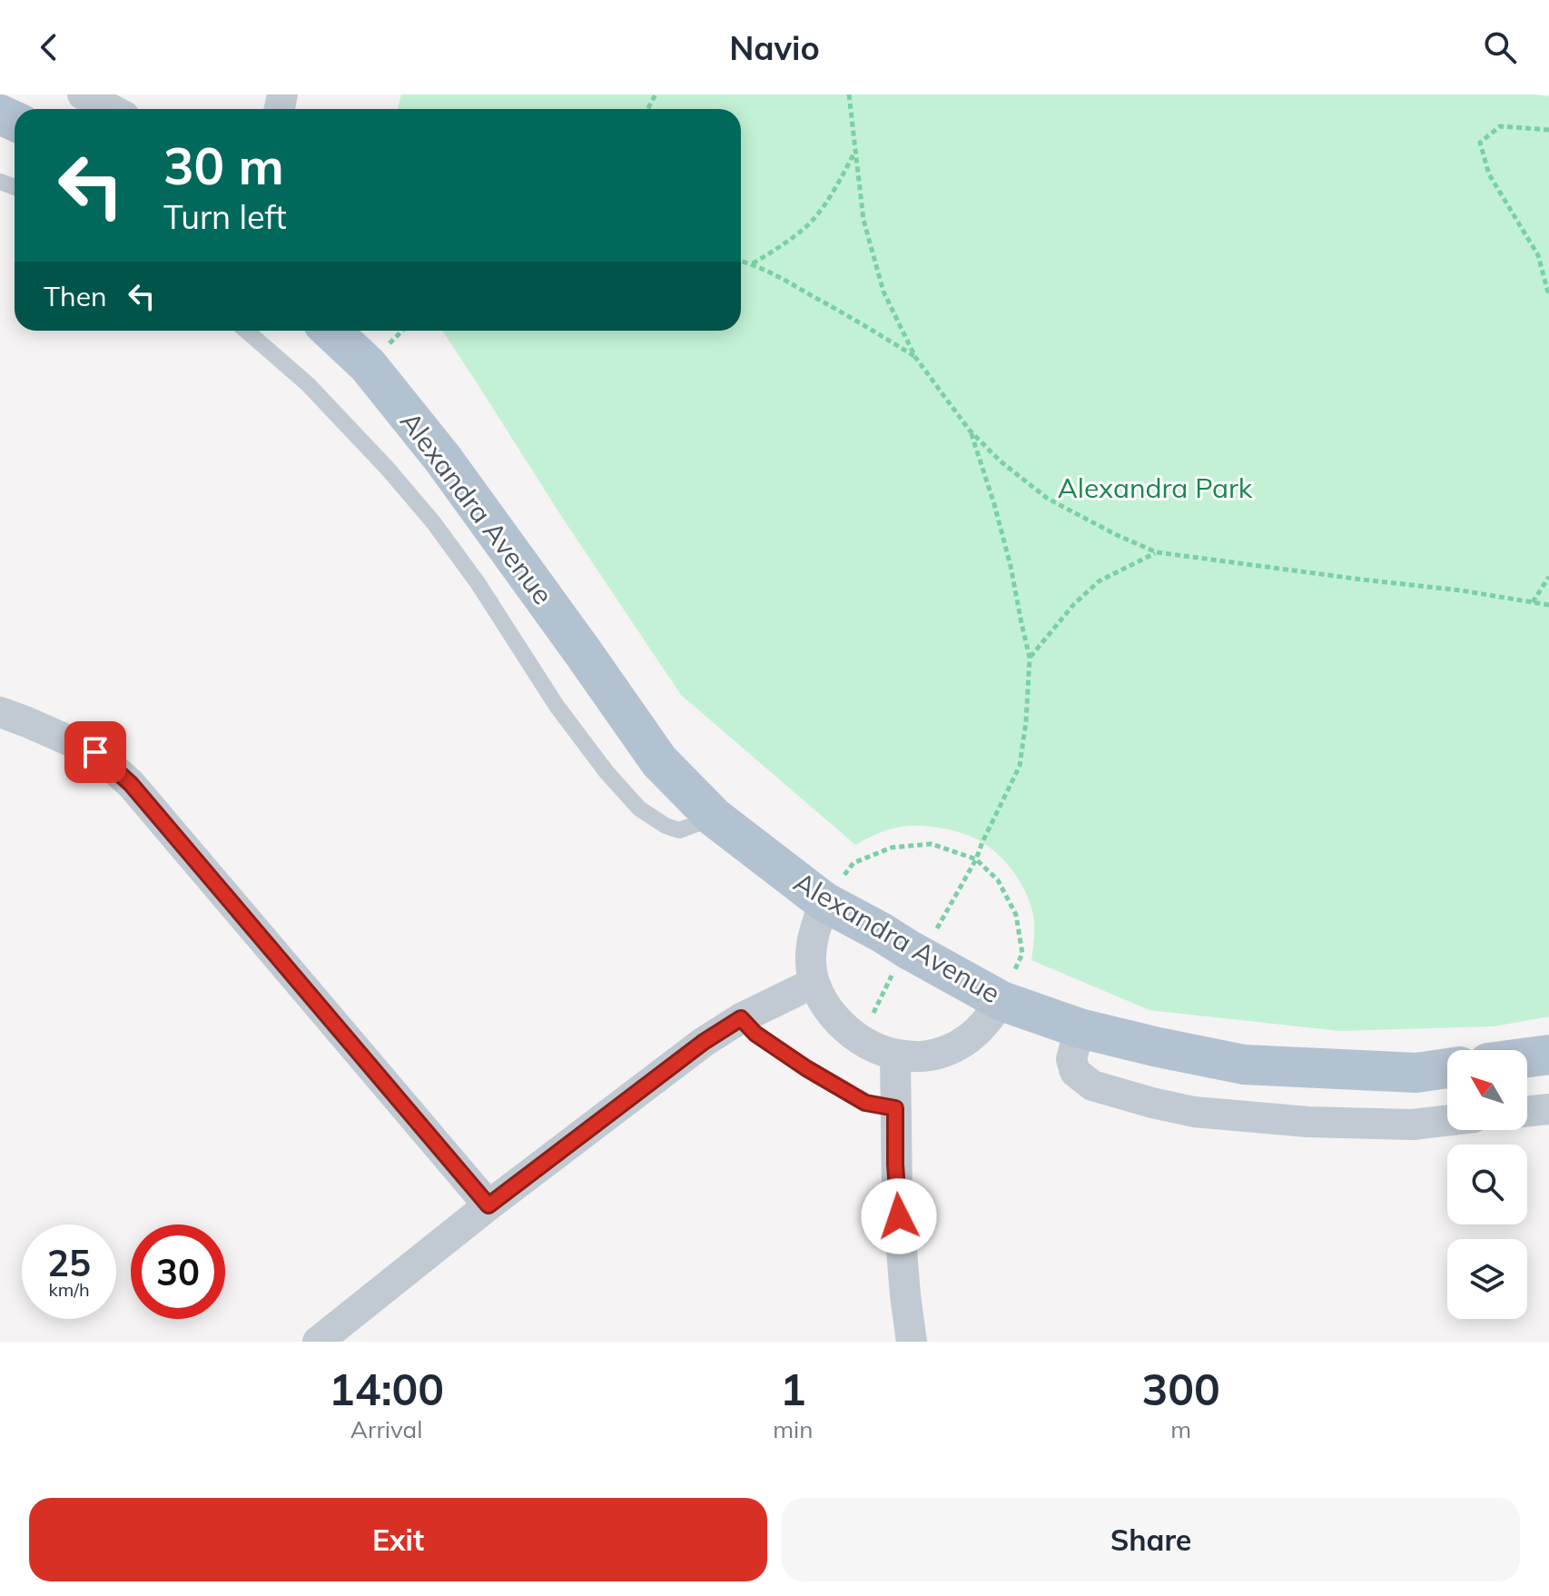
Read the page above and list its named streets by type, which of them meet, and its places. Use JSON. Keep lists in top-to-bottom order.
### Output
{
  "streets": {
    "main road": ["Alexandra Avenue"]
  },
  "parks": ["Alexandra Park"],
  "north": "top left",
  "page": {
    "header": "Navio",
    "turn": ["30 m", "Turn left"],
    "then": "Then",
    "speed": "25 km/h",
    "limit": "30",
    "eta": [
      "14:00",
      "Arrival",
      "1",
      "min",
      "300",
      "m"
    ],
    "buttons": ["Exit", "Share"]
  }
}
